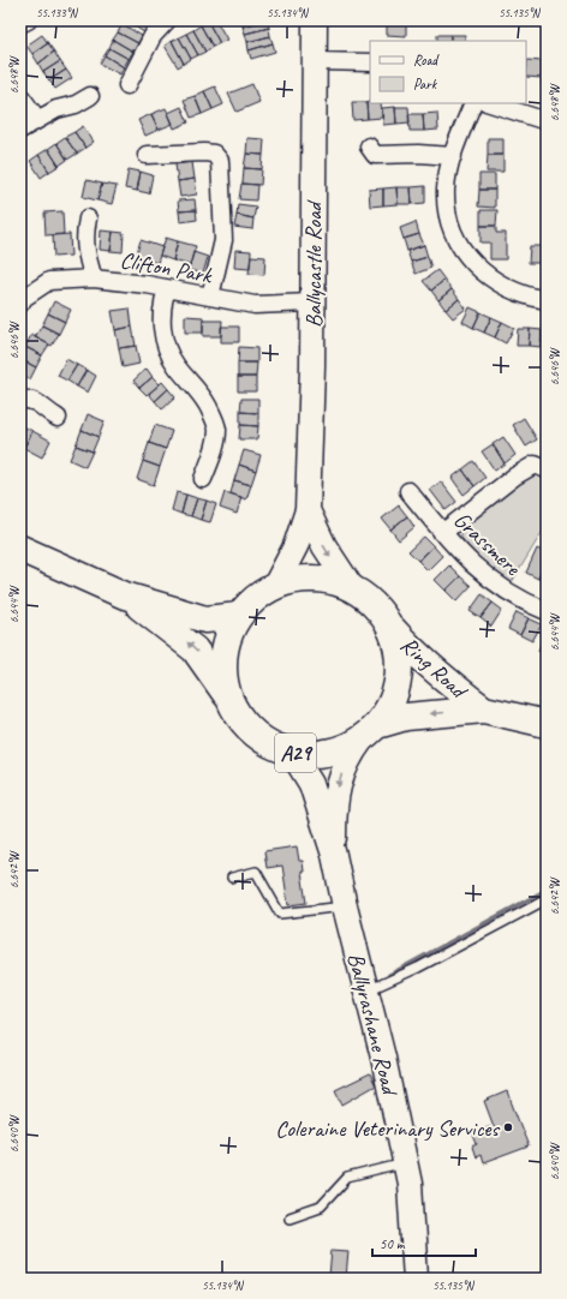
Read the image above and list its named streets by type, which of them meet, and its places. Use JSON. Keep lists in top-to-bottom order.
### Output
{
  "streets": {
    "main road": [
      "Ballycastle Road",
      "Ring Road",
      "A29",
      "Ballyrashane Road"
    ],
    "street": ["Clifton Park", "Grassmere"]
  },
  "crossings": [
    ["Ballycastle Road", "Clifton Park"],
    ["Ballycastle Road", "A29"],
    ["Ring Road", "A29"],
    ["Ring Road", "Ballyrashane Road"],
    ["A29", "Ballyrashane Road"]
  ],
  "places": ["Coleraine Veterinary Services"],
  "legend": ["Road", "Park"],
  "scale_bar": "50 m",
  "coordinates": [
    "55.133°N",
    "55.134°N",
    "55.135°N",
    "6.648°W",
    "6.646°W",
    "6.644°W",
    "6.642°W",
    "6.640°W"
  ]
}
